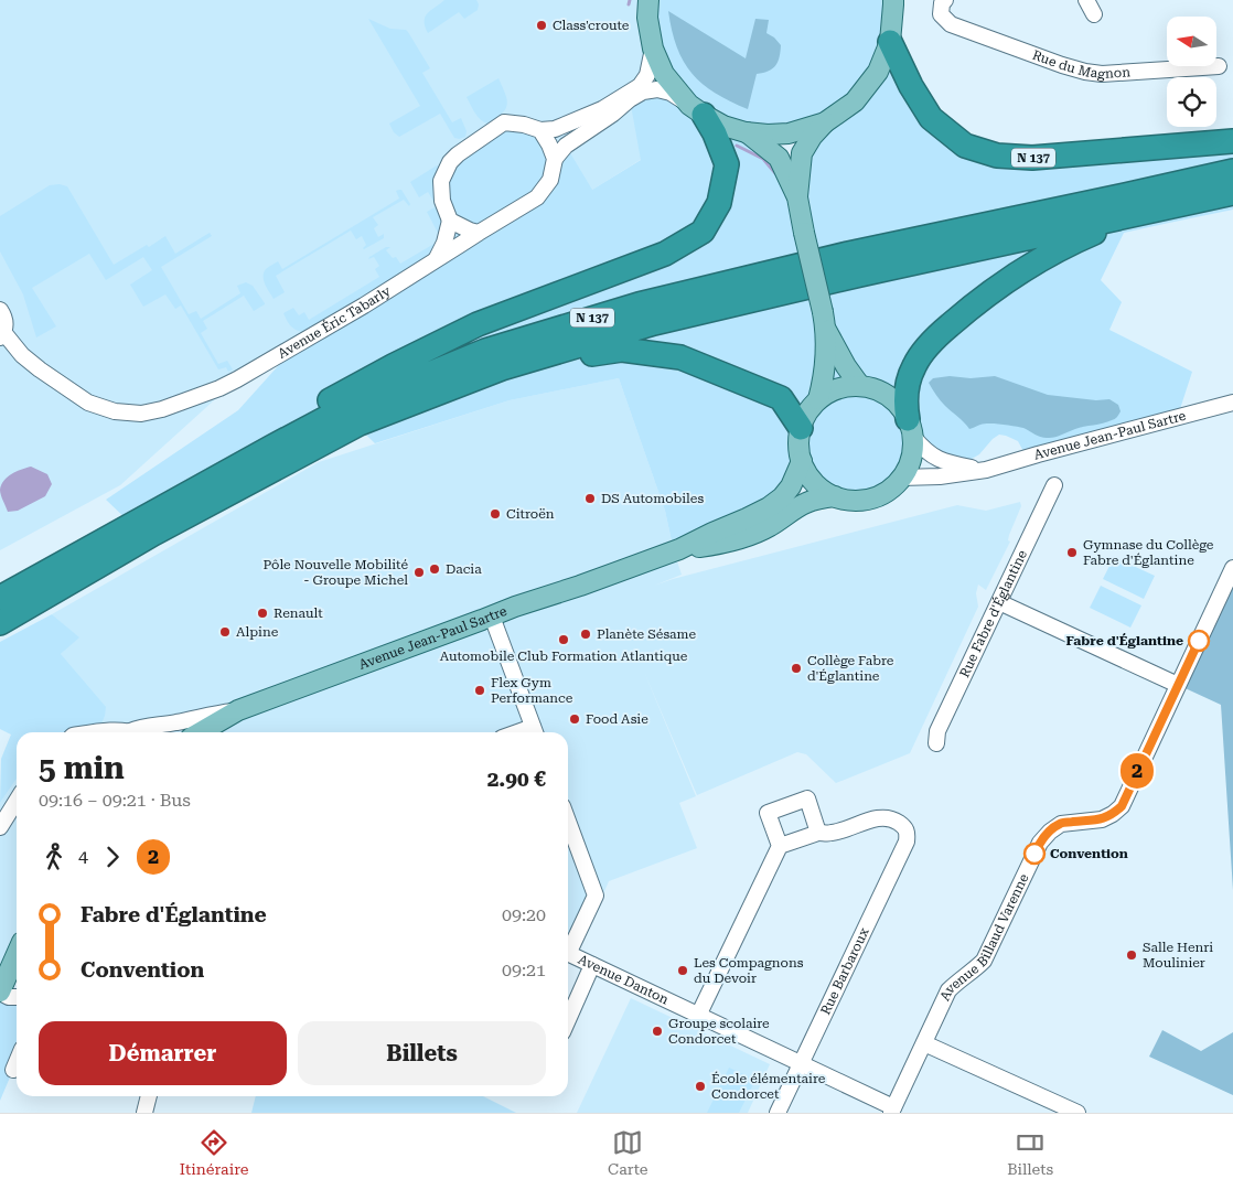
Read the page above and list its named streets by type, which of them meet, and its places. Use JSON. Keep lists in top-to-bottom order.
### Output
{
  "streets": {
    "highway": ["N 137"],
    "main road": ["Avenue Jean-Paul Sartre"],
    "street": [
      "Rue du Magnon",
      "Avenue Éric Tabarly",
      "Rue Fabre d'Églantine",
      "Avenue Billaud Varenne",
      "Rue Barbaroux",
      "Avenue Danton"
    ]
  },
  "crossings": [
    ["Avenue Billaud Varenne", "Avenue Danton"],
    ["Rue Barbaroux", "Avenue Danton"]
  ],
  "places": [
    "Class'croute",
    "DS Automobiles",
    "Citroën",
    "Gymnase du Collège Fabre d'Églantine",
    "Dacia",
    "Pôle Nouvelle Mobilité - Groupe Michel",
    "Renault",
    "Alpine",
    "Planète Sésame",
    "Automobile Club Formation Atlantique",
    "Fabre d'Églantine",
    "Collège Fabre d'Églantine",
    "Flex Gym Performance",
    "Food Asie",
    "Convention",
    "Salle Henri Moulinier",
    "Les Compagnons du Devoir",
    "Groupe scolaire Condorcet",
    "École élémentaire Condorcet"
  ],
  "lines": ["bus line 2"],
  "north": "left",
  "page": {
    "on_map": "2",
    "heading": ["5 min", "09:16 – 09:21 · Bus", "2.90 €"],
    "legs": ["4", "2"],
    "list": [
      {
        "name": "Fabre d'Églantine",
        "value": "09:20"
      },
      {
        "name": "Convention",
        "value": "09:21"
      }
    ],
    "buttons": ["Démarrer", "Billets"],
    "tabs": ["Itinéraire", "Carte", "Billets"]
  }
}
